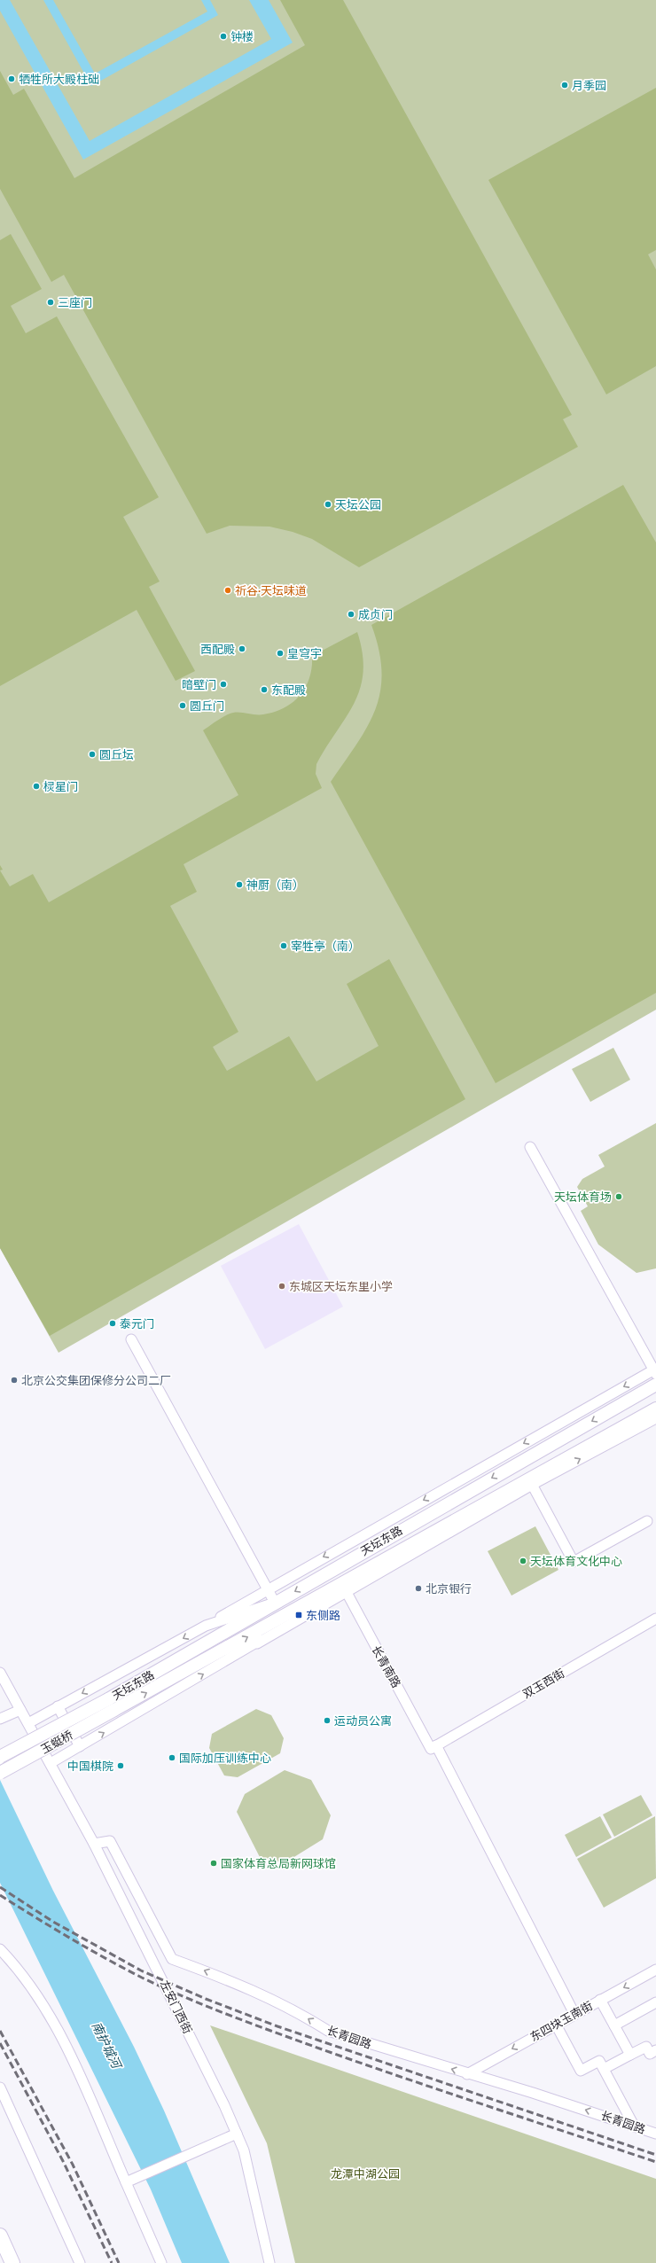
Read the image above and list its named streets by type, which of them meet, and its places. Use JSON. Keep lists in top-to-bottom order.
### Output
{
  "streets": {
    "main road": ["天坛东路", "玉蜓桥"],
    "street": [
      "长青南路",
      "双玉西街",
      "左安门西街",
      "东四块玉南街",
      "长青园路"
    ]
  },
  "crossings": [
    ["天坛东路", "长青南路"],
    ["天坛东路", "玉蜓桥"],
    ["长青南路", "双玉西街"],
    ["长青南路", "东四块玉南街"],
    ["左安门西街", "长青园路"],
    ["东四块玉南街", "长青园路"]
  ],
  "one_way": ["东四块玉南街", "长青园路"],
  "water": ["南护城河"],
  "parks": ["龙潭中湖公园"],
  "places": {
    "other": [
      "钟楼",
      "牺牲所大殿柱础",
      "月季园",
      "三座门",
      "天坛公园",
      "祈谷·天坛味道",
      "成贞门",
      "西配殿",
      "皇穹宇",
      "暗壁门",
      "东配殿",
      "圆丘门",
      "圆丘坛",
      "棂星门",
      "神厨（南）",
      "宰牲亭（南）",
      "天坛体育场",
      "东城区天坛东里小学",
      "泰元门",
      "北京公交集团保修分公司二厂",
      "天坛体育文化中心",
      "北京银行",
      "运动员公寓",
      "国际加压训练中心",
      "中国棋院",
      "国家体育总局新网球馆"
    ],
    "transit": ["东侧路"]
  }
}
